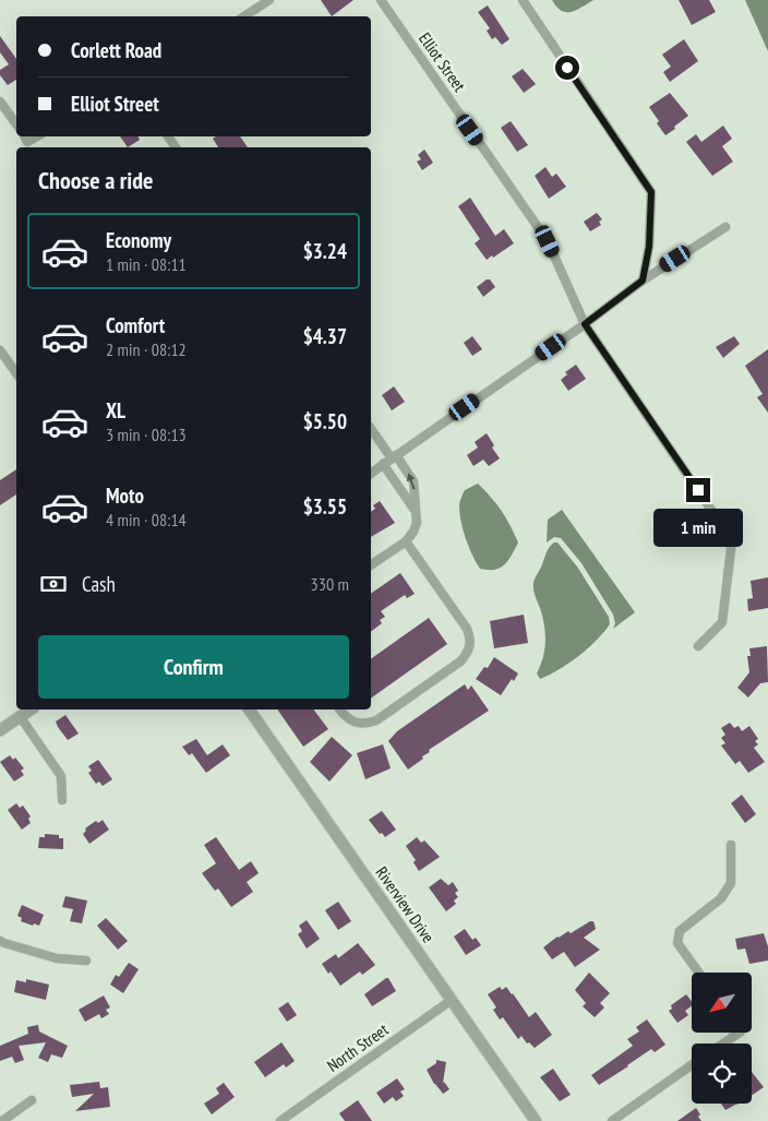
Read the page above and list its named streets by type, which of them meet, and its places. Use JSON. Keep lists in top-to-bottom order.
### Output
{
  "streets": {
    "street": ["Elliot Street", "Riverview Drive", "North Street"]
  },
  "crossings": [
    ["Riverview Drive", "North Street"]
  ],
  "north": "bottom left",
  "page": {
    "banner": ["Corlett Road", "Elliot Street"],
    "heading": "Choose a ride",
    "list": [
      {
        "name": "Economy",
        "note": "1 min · 08:11",
        "value": "$3.24"
      },
      {
        "name": "Comfort",
        "note": "2 min · 08:12",
        "value": "$4.37"
      },
      {
        "name": "XL",
        "note": "3 min · 08:13",
        "value": "$5.50"
      },
      {
        "name": "Moto",
        "note": "4 min · 08:14",
        "value": "$3.55"
      }
    ],
    "bubble": "1 min",
    "pay": ["Cash", "330 m"],
    "buttons": "Confirm"
  }
}
